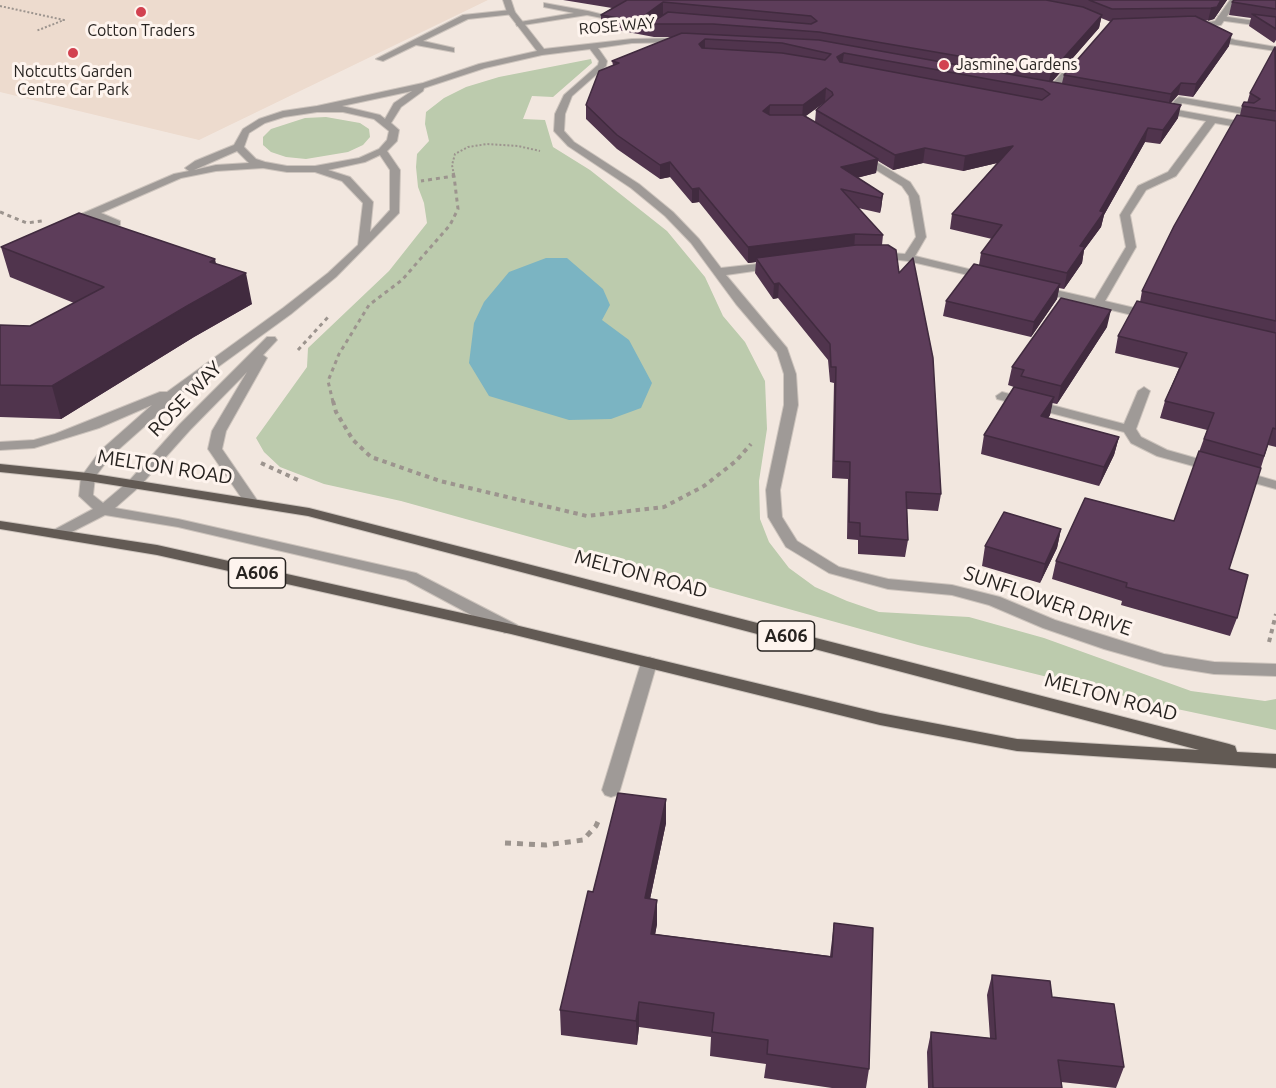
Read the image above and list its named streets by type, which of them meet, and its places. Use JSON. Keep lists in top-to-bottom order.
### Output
{
  "streets": {
    "main road": ["MELTON ROAD", "A606"],
    "street": ["ROSE WAY", "SUNFLOWER DRIVE"]
  },
  "crossings": [
    ["ROSE WAY", "MELTON ROAD"],
    ["ROSE WAY", "SUNFLOWER DRIVE"]
  ],
  "places": ["Cotton Traders", "Notcutts Garden Centre Car Park", "Jasmine Gardens"]
}
